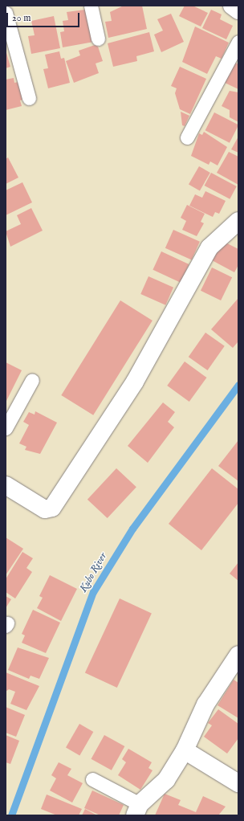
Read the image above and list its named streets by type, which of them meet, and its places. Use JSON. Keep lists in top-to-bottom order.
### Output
{
  "water": ["Kubo River"],
  "scale_bar": "20 m"
}
